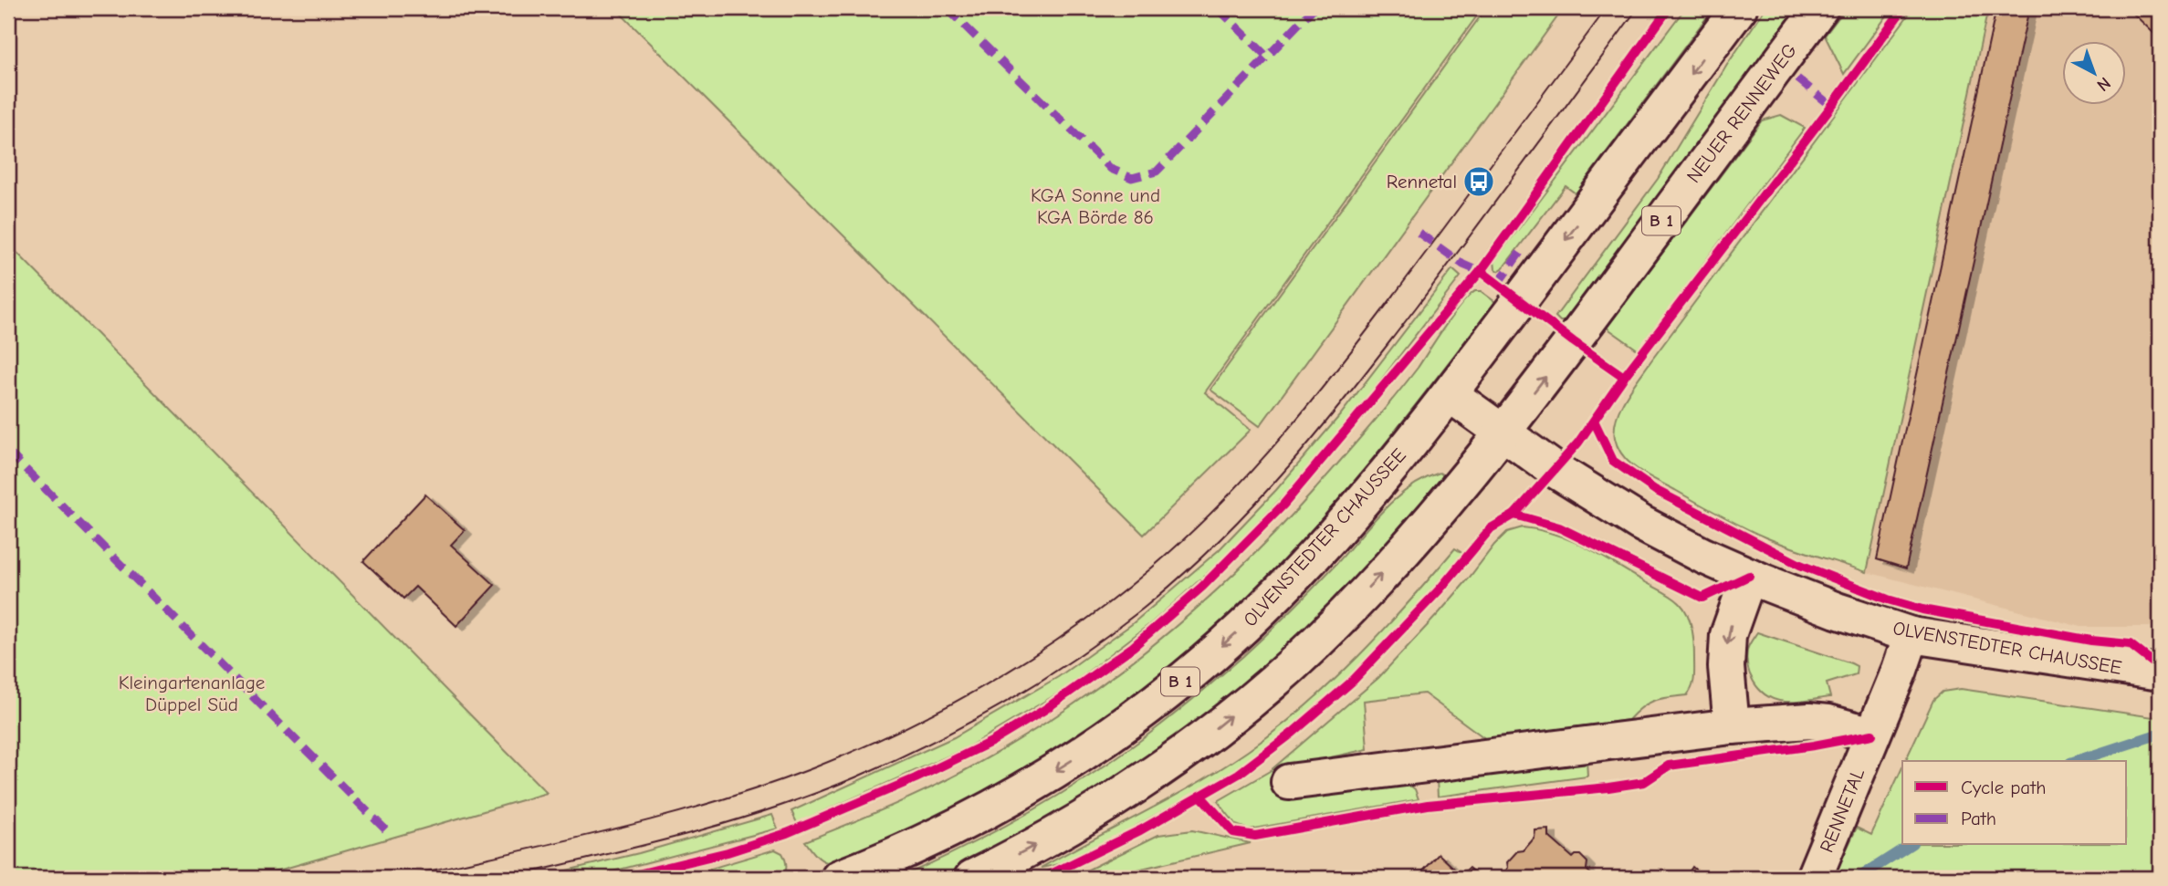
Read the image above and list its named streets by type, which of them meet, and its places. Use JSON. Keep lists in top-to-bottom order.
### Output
{
  "streets": {
    "main road": [
      "NEUER RENNEWEG",
      "B 1",
      "OLVENSTEDTER CHAUSSEE",
      "RENNETAL"
    ]
  },
  "crossings": [
    ["NEUER RENNEWEG", "B 1"],
    ["NEUER RENNEWEG", "OLVENSTEDTER CHAUSSEE"],
    ["B 1", "OLVENSTEDTER CHAUSSEE"],
    ["OLVENSTEDTER CHAUSSEE", "RENNETAL"]
  ],
  "parks": ["KGA Sonne und KGA Börde 86", "Kleingartenanlage Düppel Süd"],
  "places": {
    "bus stop": ["Rennetal"]
  },
  "legend": ["Cycle path", "Path"],
  "north": "bottom right"
}
